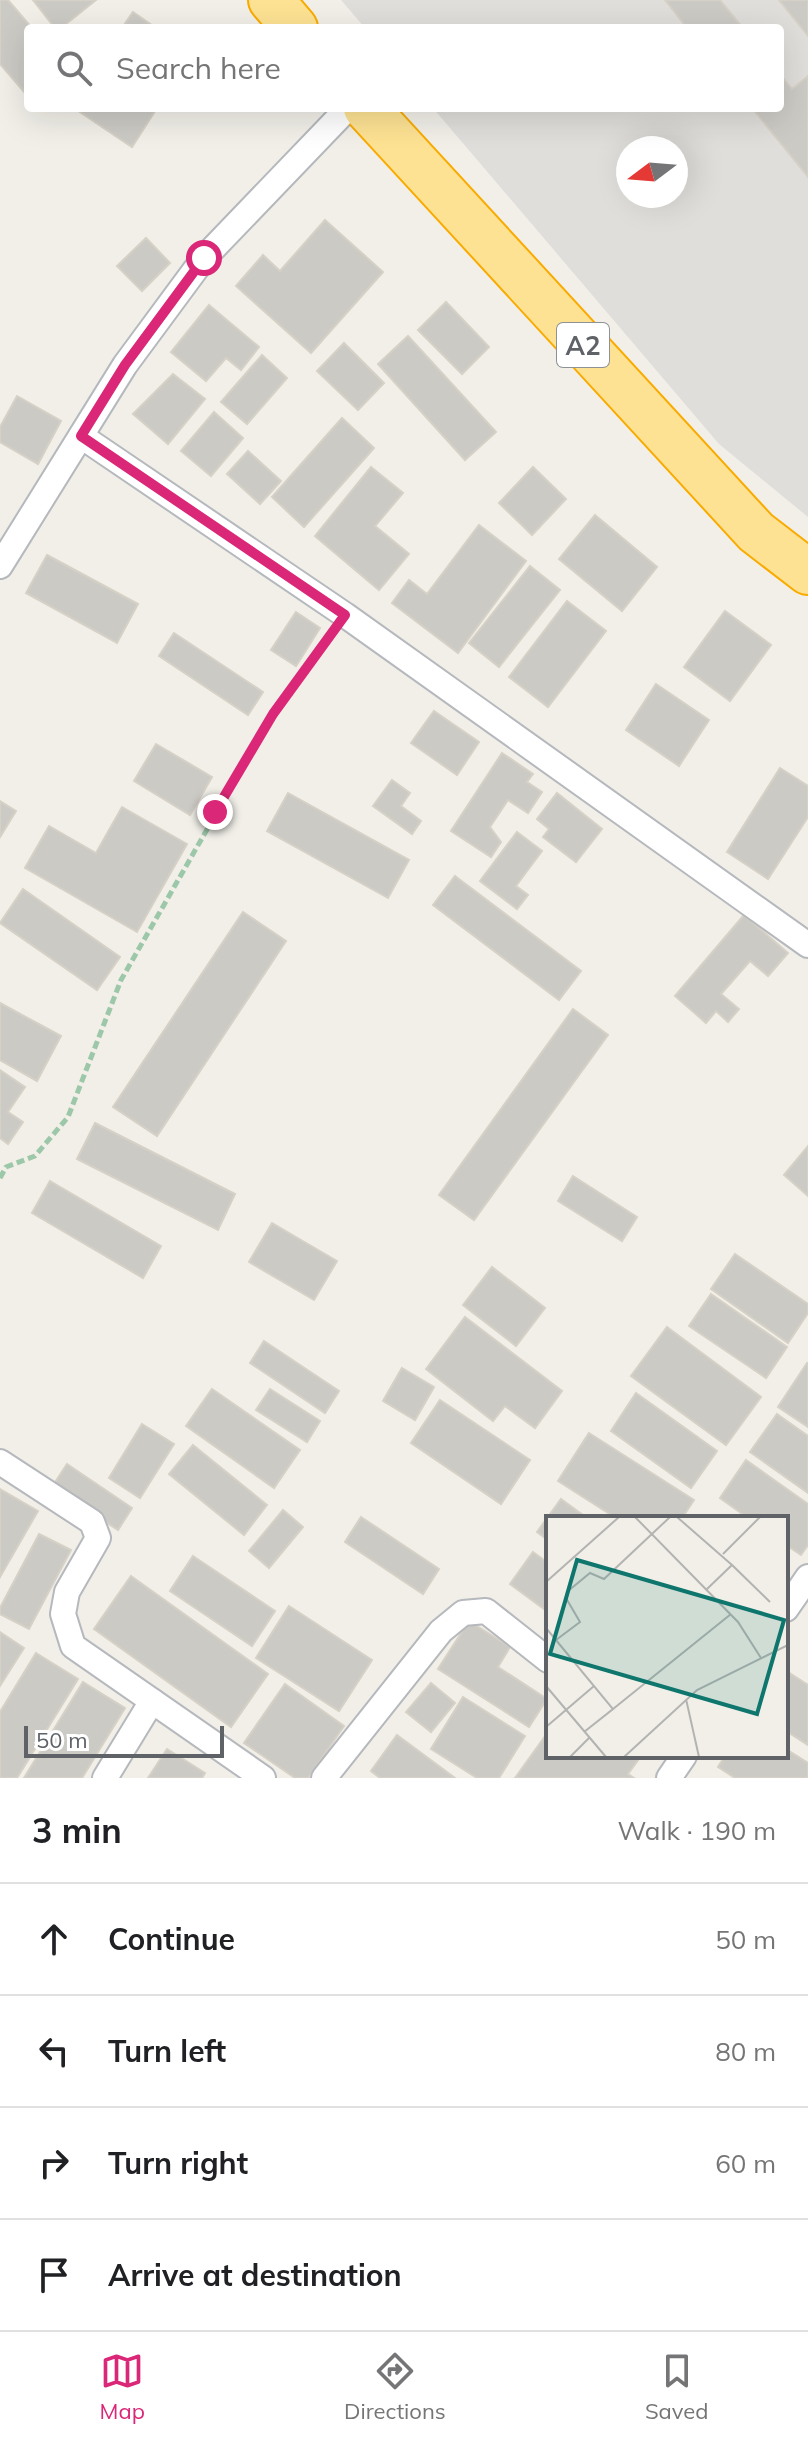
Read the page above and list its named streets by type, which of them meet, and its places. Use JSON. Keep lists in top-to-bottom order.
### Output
{
  "streets": {
    "highway": ["A2"]
  },
  "scale_bar": "50 m",
  "north": "left",
  "page": {
    "search": "Search here",
    "scale": "50 m",
    "heading": ["3 min", "Walk · 190 m"],
    "list": [
      ["Continue", "50 m"],
      ["Turn left", "80 m"],
      ["Turn right", "60 m"],
      "Arrive at destination"
    ],
    "nav": ["Map", "Directions", "Saved"]
  }
}
